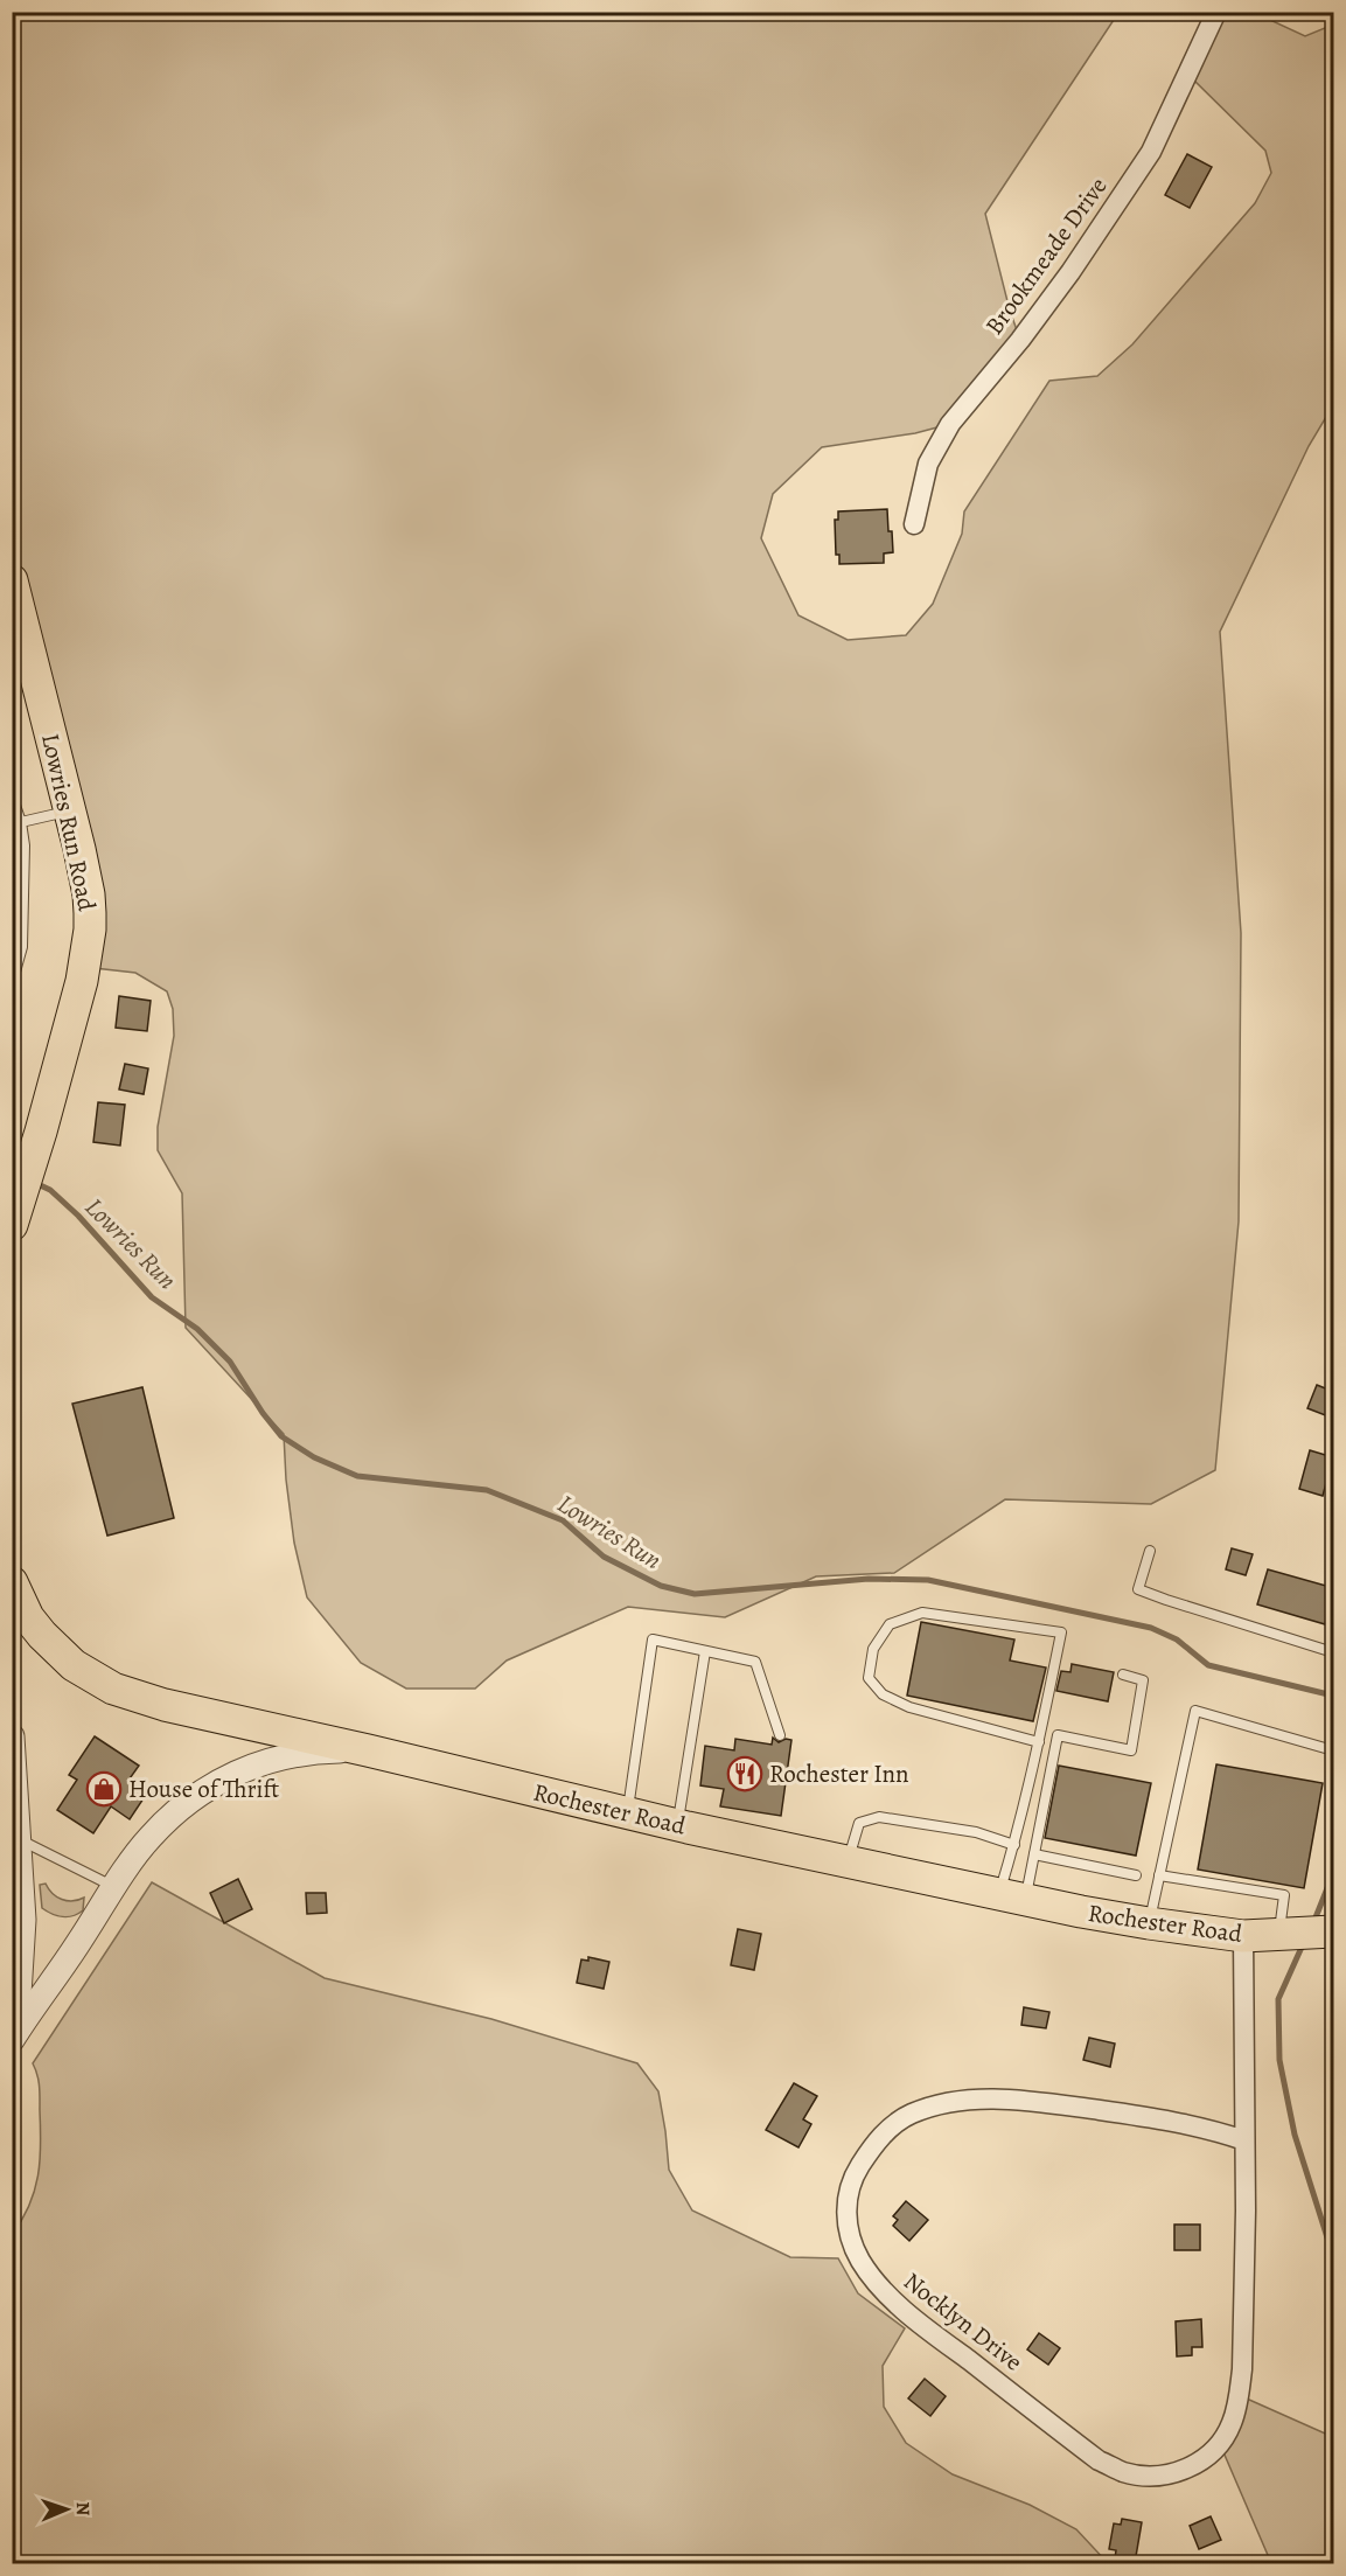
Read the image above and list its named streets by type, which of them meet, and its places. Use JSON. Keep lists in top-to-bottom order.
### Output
{
  "streets": {
    "main road": ["Lowries Run Road", "Rochester Road"],
    "street": ["Brookmeade Drive", "Nocklyn Drive"]
  },
  "crossings": [
    ["Rochester Road", "Nocklyn Drive"]
  ],
  "water": ["Lowries Run"],
  "places": {
    "restaurant": ["Rochester Inn"],
    "shop": ["House of Thrift"]
  },
  "north": "right"
}
